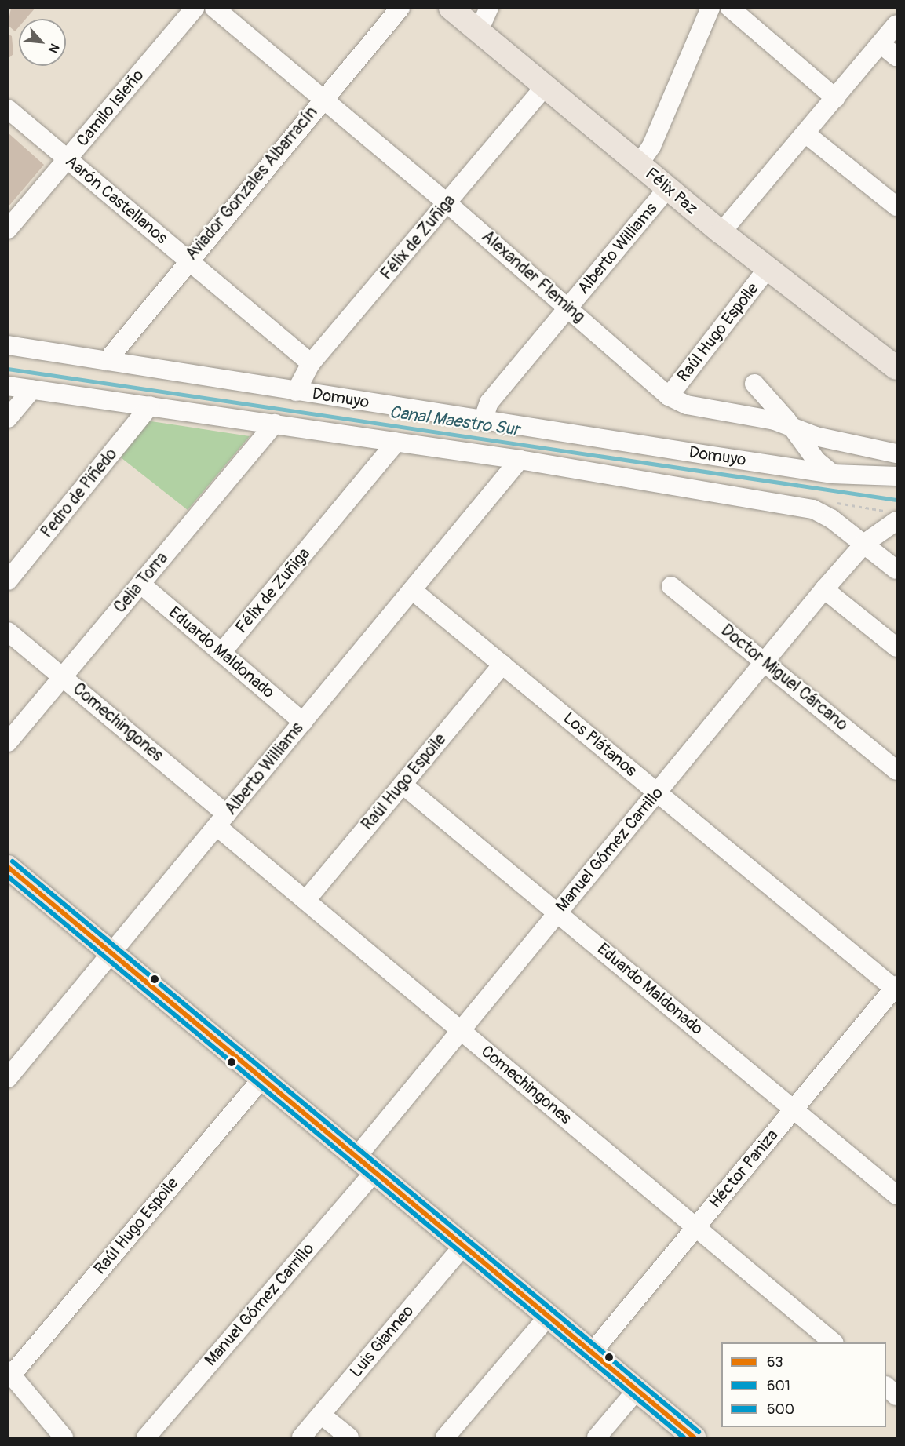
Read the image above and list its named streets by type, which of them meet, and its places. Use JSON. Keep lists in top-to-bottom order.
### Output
{
  "streets": {
    "main road": ["Félix Paz"],
    "street": [
      "Camilo Isleño",
      "Aviador Gonzales Albarracín",
      "Aarón Castellanos",
      "Félix de Zuñiga",
      "Alberto Williams",
      "Alexander Fleming",
      "Raúl Hugo Espoile",
      "Domuyo",
      "Pedro de Piñedo",
      "Celia Torra",
      "Eduardo Maldonado",
      "Doctor Miguel Cárcano",
      "Comechingones",
      "Los Plátanos",
      "Manuel Gómez Carrillo",
      "Héctor Paniza",
      "Luis Gianneo"
    ]
  },
  "crossings": [
    ["Camilo Isleño", "Aarón Castellanos"],
    ["Aviador Gonzales Albarracín", "Aarón Castellanos"],
    ["Aviador Gonzales Albarracín", "Alexander Fleming"],
    ["Aviador Gonzales Albarracín", "Domuyo"],
    ["Félix Paz", "Félix de Zuñiga"],
    ["Félix Paz", "Alberto Williams"],
    ["Félix Paz", "Raúl Hugo Espoile"],
    ["Aarón Castellanos", "Félix de Zuñiga"],
    ["Félix de Zuñiga", "Alexander Fleming"],
    ["Félix de Zuñiga", "Domuyo"],
    ["Félix de Zuñiga", "Eduardo Maldonado"],
    ["Alberto Williams", "Alexander Fleming"],
    ["Alberto Williams", "Domuyo"],
    ["Alberto Williams", "Eduardo Maldonado"],
    ["Alberto Williams", "Comechingones"],
    ["Alberto Williams", "Los Plátanos"],
    ["Alexander Fleming", "Raúl Hugo Espoile"],
    ["Raúl Hugo Espoile", "Eduardo Maldonado"],
    ["Raúl Hugo Espoile", "Comechingones"],
    ["Raúl Hugo Espoile", "Los Plátanos"],
    ["Domuyo", "Pedro de Piñedo"],
    ["Domuyo", "Celia Torra"],
    ["Domuyo", "Manuel Gómez Carrillo"],
    ["Celia Torra", "Eduardo Maldonado"],
    ["Celia Torra", "Comechingones"],
    ["Eduardo Maldonado", "Manuel Gómez Carrillo"],
    ["Eduardo Maldonado", "Héctor Paniza"],
    ["Doctor Miguel Cárcano", "Manuel Gómez Carrillo"],
    ["Comechingones", "Manuel Gómez Carrillo"],
    ["Comechingones", "Héctor Paniza"],
    ["Los Plátanos", "Manuel Gómez Carrillo"],
    ["Los Plátanos", "Héctor Paniza"]
  ],
  "water": ["Canal Maestro Sur"],
  "lines": ["transit line 600", "transit line 63", "transit line 601"],
  "legend": ["63", "601", "600"],
  "north": "bottom right"
}
